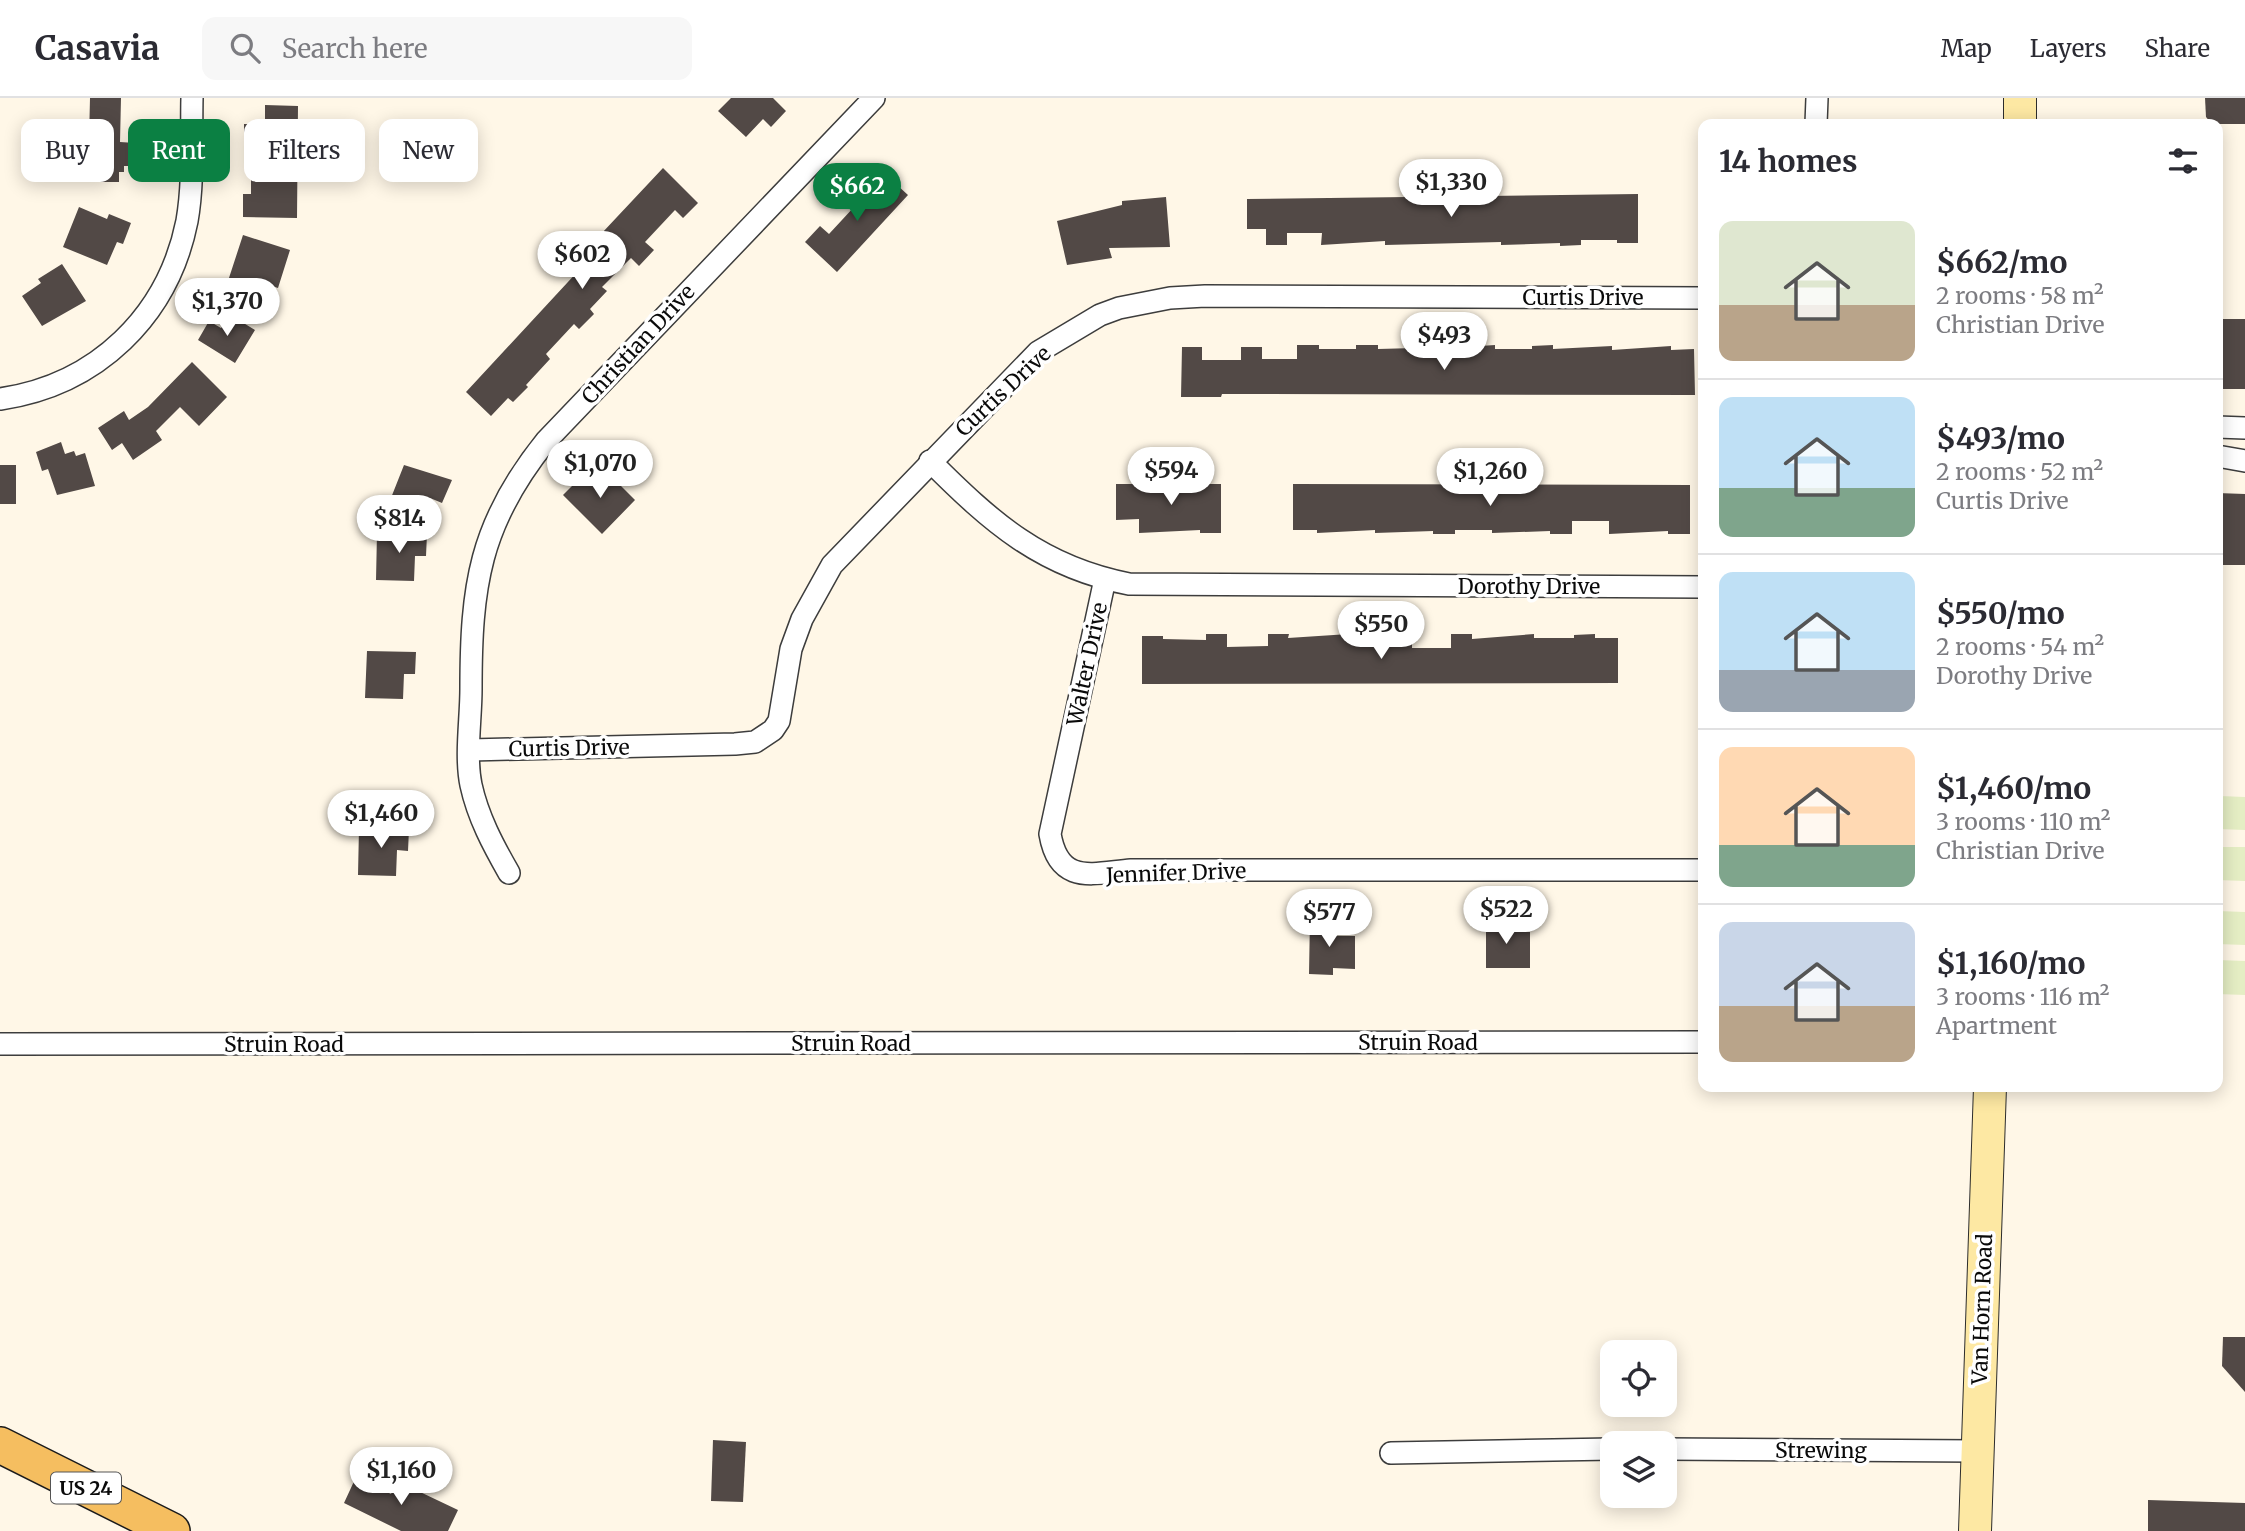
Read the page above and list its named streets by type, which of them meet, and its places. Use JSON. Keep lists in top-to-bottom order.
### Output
{
  "streets": {
    "main road": ["Van Horn Road", "US 24"],
    "street": [
      "Curtis Drive",
      "Christian Drive",
      "Dorothy Drive",
      "Walter Drive",
      "Jennifer Drive",
      "Struin Road",
      "Strewing"
    ]
  },
  "crossings": [
    ["Curtis Drive", "Christian Drive"],
    ["Curtis Drive", "Walter Drive"],
    ["Dorothy Drive", "Walter Drive"],
    ["Walter Drive", "Jennifer Drive"],
    ["Van Horn Road", "Strewing"]
  ],
  "page": {
    "header": "Casavia",
    "search": "Search here",
    "nav": ["Map", "Layers", "Share"],
    "chip": [
      "Buy",
      "Rent",
      "Filters",
      "New"
    ],
    "heading": "14 homes",
    "price": [
      "$1,330",
      "$662",
      "$602",
      "$1,370",
      "$493",
      "$1,070",
      "$594",
      "$1,260",
      "$814",
      "$550",
      "$1,460",
      "$522",
      "$577",
      "$1,160"
    ],
    "list": [
      {
        "name": "$662/mo",
        "note": "2 rooms · 58 m² · Christian Drive"
      },
      {
        "name": "$493/mo",
        "note": "2 rooms · 52 m² · Curtis Drive"
      },
      {
        "name": "$550/mo",
        "note": "2 rooms · 54 m² · Dorothy Drive"
      },
      {
        "name": "$1,460/mo",
        "note": "3 rooms · 110 m² · Christian Drive"
      },
      {
        "name": "$1,160/mo",
        "note": "3 rooms · 116 m² · Apartment"
      }
    ]
  }
}
